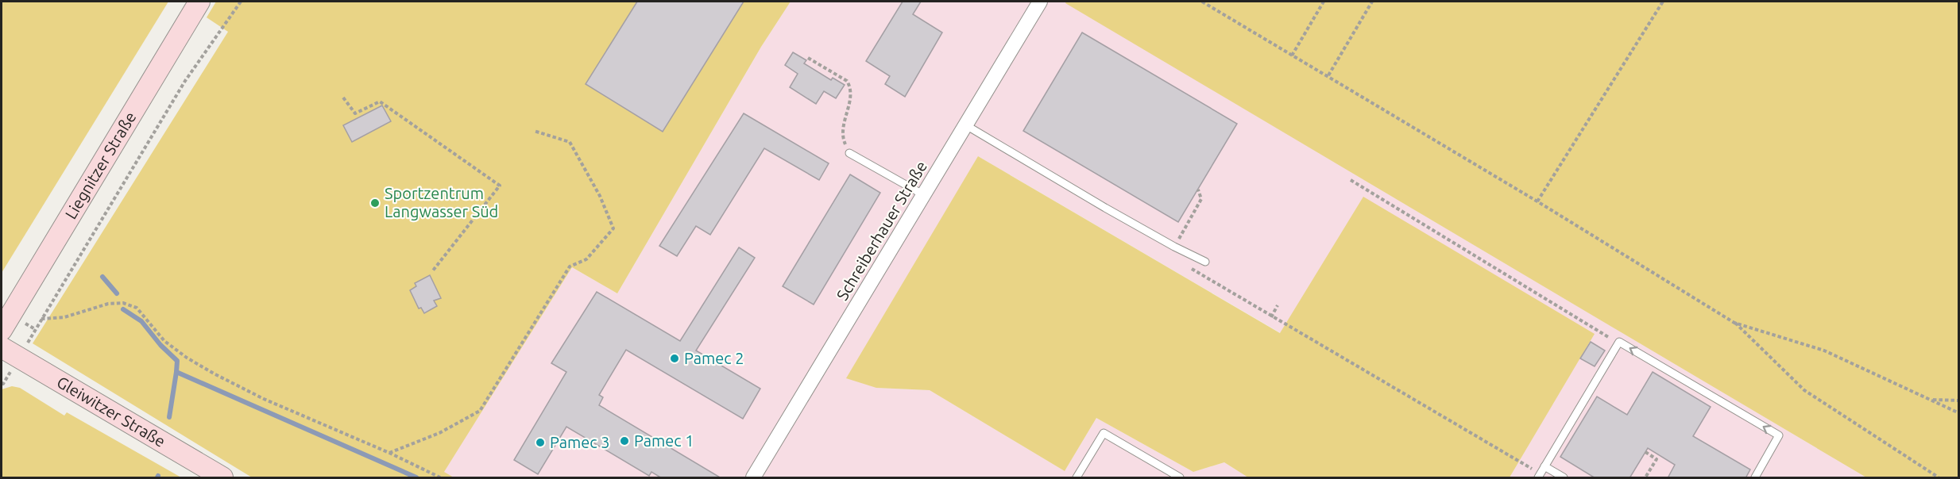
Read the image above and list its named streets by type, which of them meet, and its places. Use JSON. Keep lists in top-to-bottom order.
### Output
{
  "streets": {
    "main road": ["Liegnitzer Straße", "Gleiwitzer Straße"],
    "street": ["Schreiberhauer Straße"]
  },
  "places": [
    "Sportzentrum Langwasser Süd",
    "Pamec 2",
    "Pamec 1",
    "Pamec 3"
  ]
}
